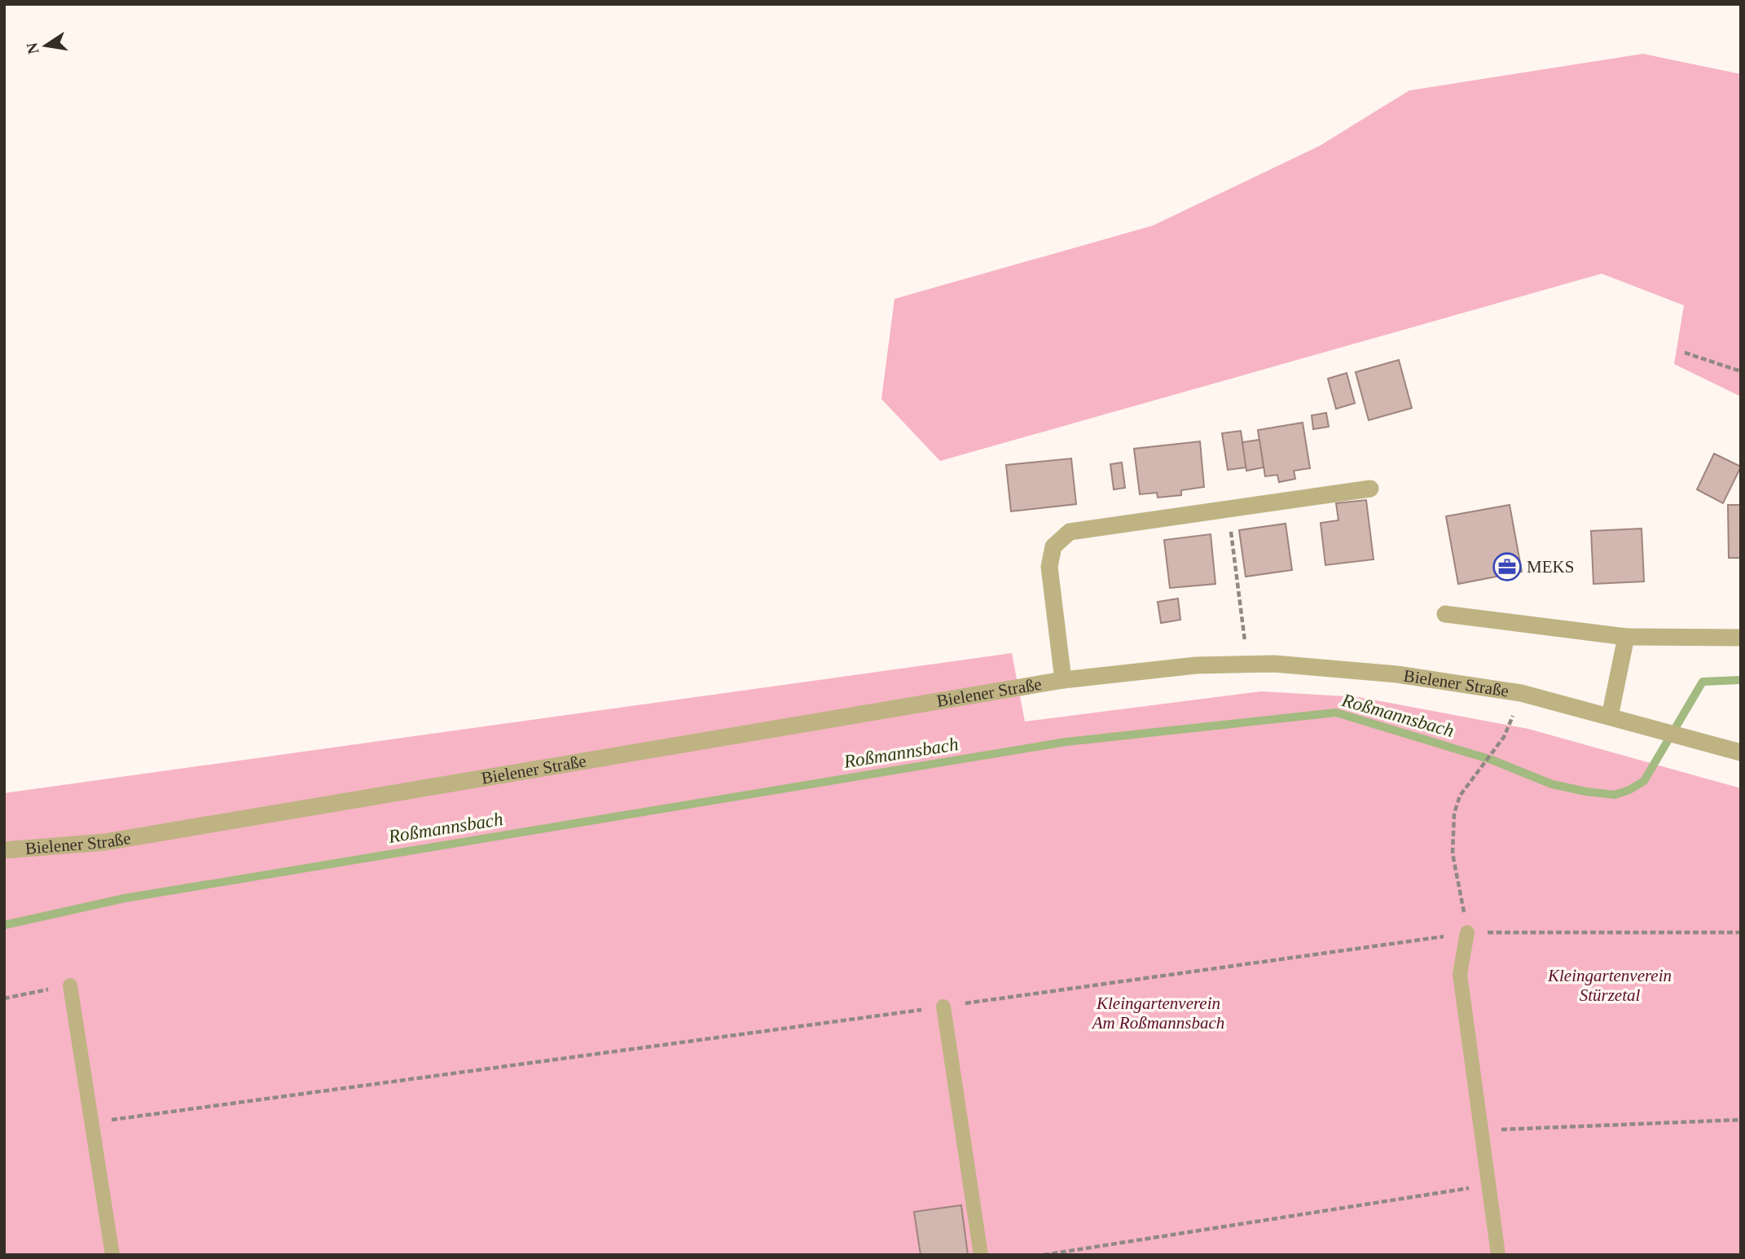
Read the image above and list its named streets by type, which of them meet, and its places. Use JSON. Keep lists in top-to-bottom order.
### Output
{
  "streets": {
    "street": ["Bielener Straße"]
  },
  "water": ["Roßmannsbach"],
  "parks": ["Kleingartenverein Stürzetal", "Kleingartenverein Am Roßmannsbach"],
  "places": {
    "office": ["MEKS"]
  },
  "north": "left"
}
